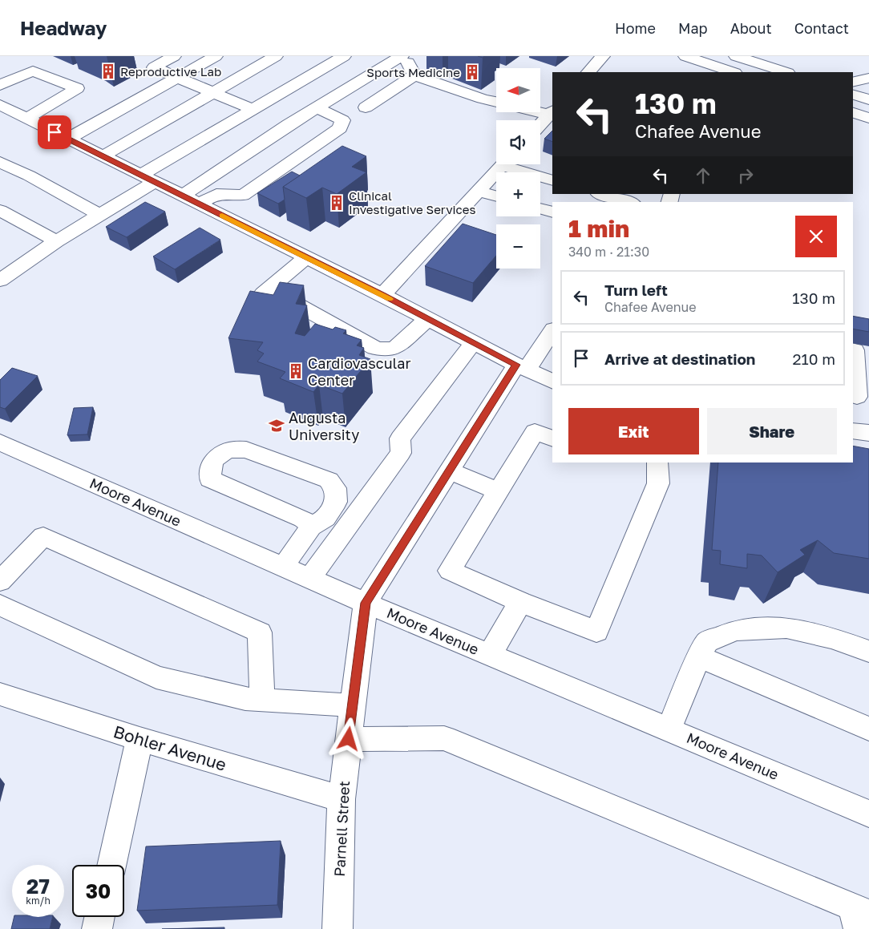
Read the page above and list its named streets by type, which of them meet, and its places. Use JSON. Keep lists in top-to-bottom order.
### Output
{
  "streets": {
    "street": ["Moore Avenue", "Bohler Avenue", "Parnell Street"]
  },
  "crossings": [
    ["Moore Avenue", "Parnell Street"],
    ["Bohler Avenue", "Parnell Street"]
  ],
  "places": {
    "building": [
      "Reproductive Lab",
      "Sports Medicine",
      "Clinical Investigative Services",
      "Cardiovascular Center"
    ],
    "school or university": ["Augusta University"]
  },
  "north": "left",
  "page": {
    "header": "Headway",
    "nav": [
      "Home",
      "Map",
      "About",
      "Contact"
    ],
    "map_buttons": ["+", "−"],
    "turn": ["130 m", "Chafee Avenue"],
    "heading": ["1 min", "340 m · 21:30"],
    "list": [
      {
        "name": "Turn left",
        "note": "Chafee Avenue",
        "value": "130 m"
      },
      {
        "name": "Arrive at destination",
        "value": "210 m"
      }
    ],
    "buttons": ["Exit", "Share"],
    "speed": "27 km/h",
    "limit": "30"
  }
}
